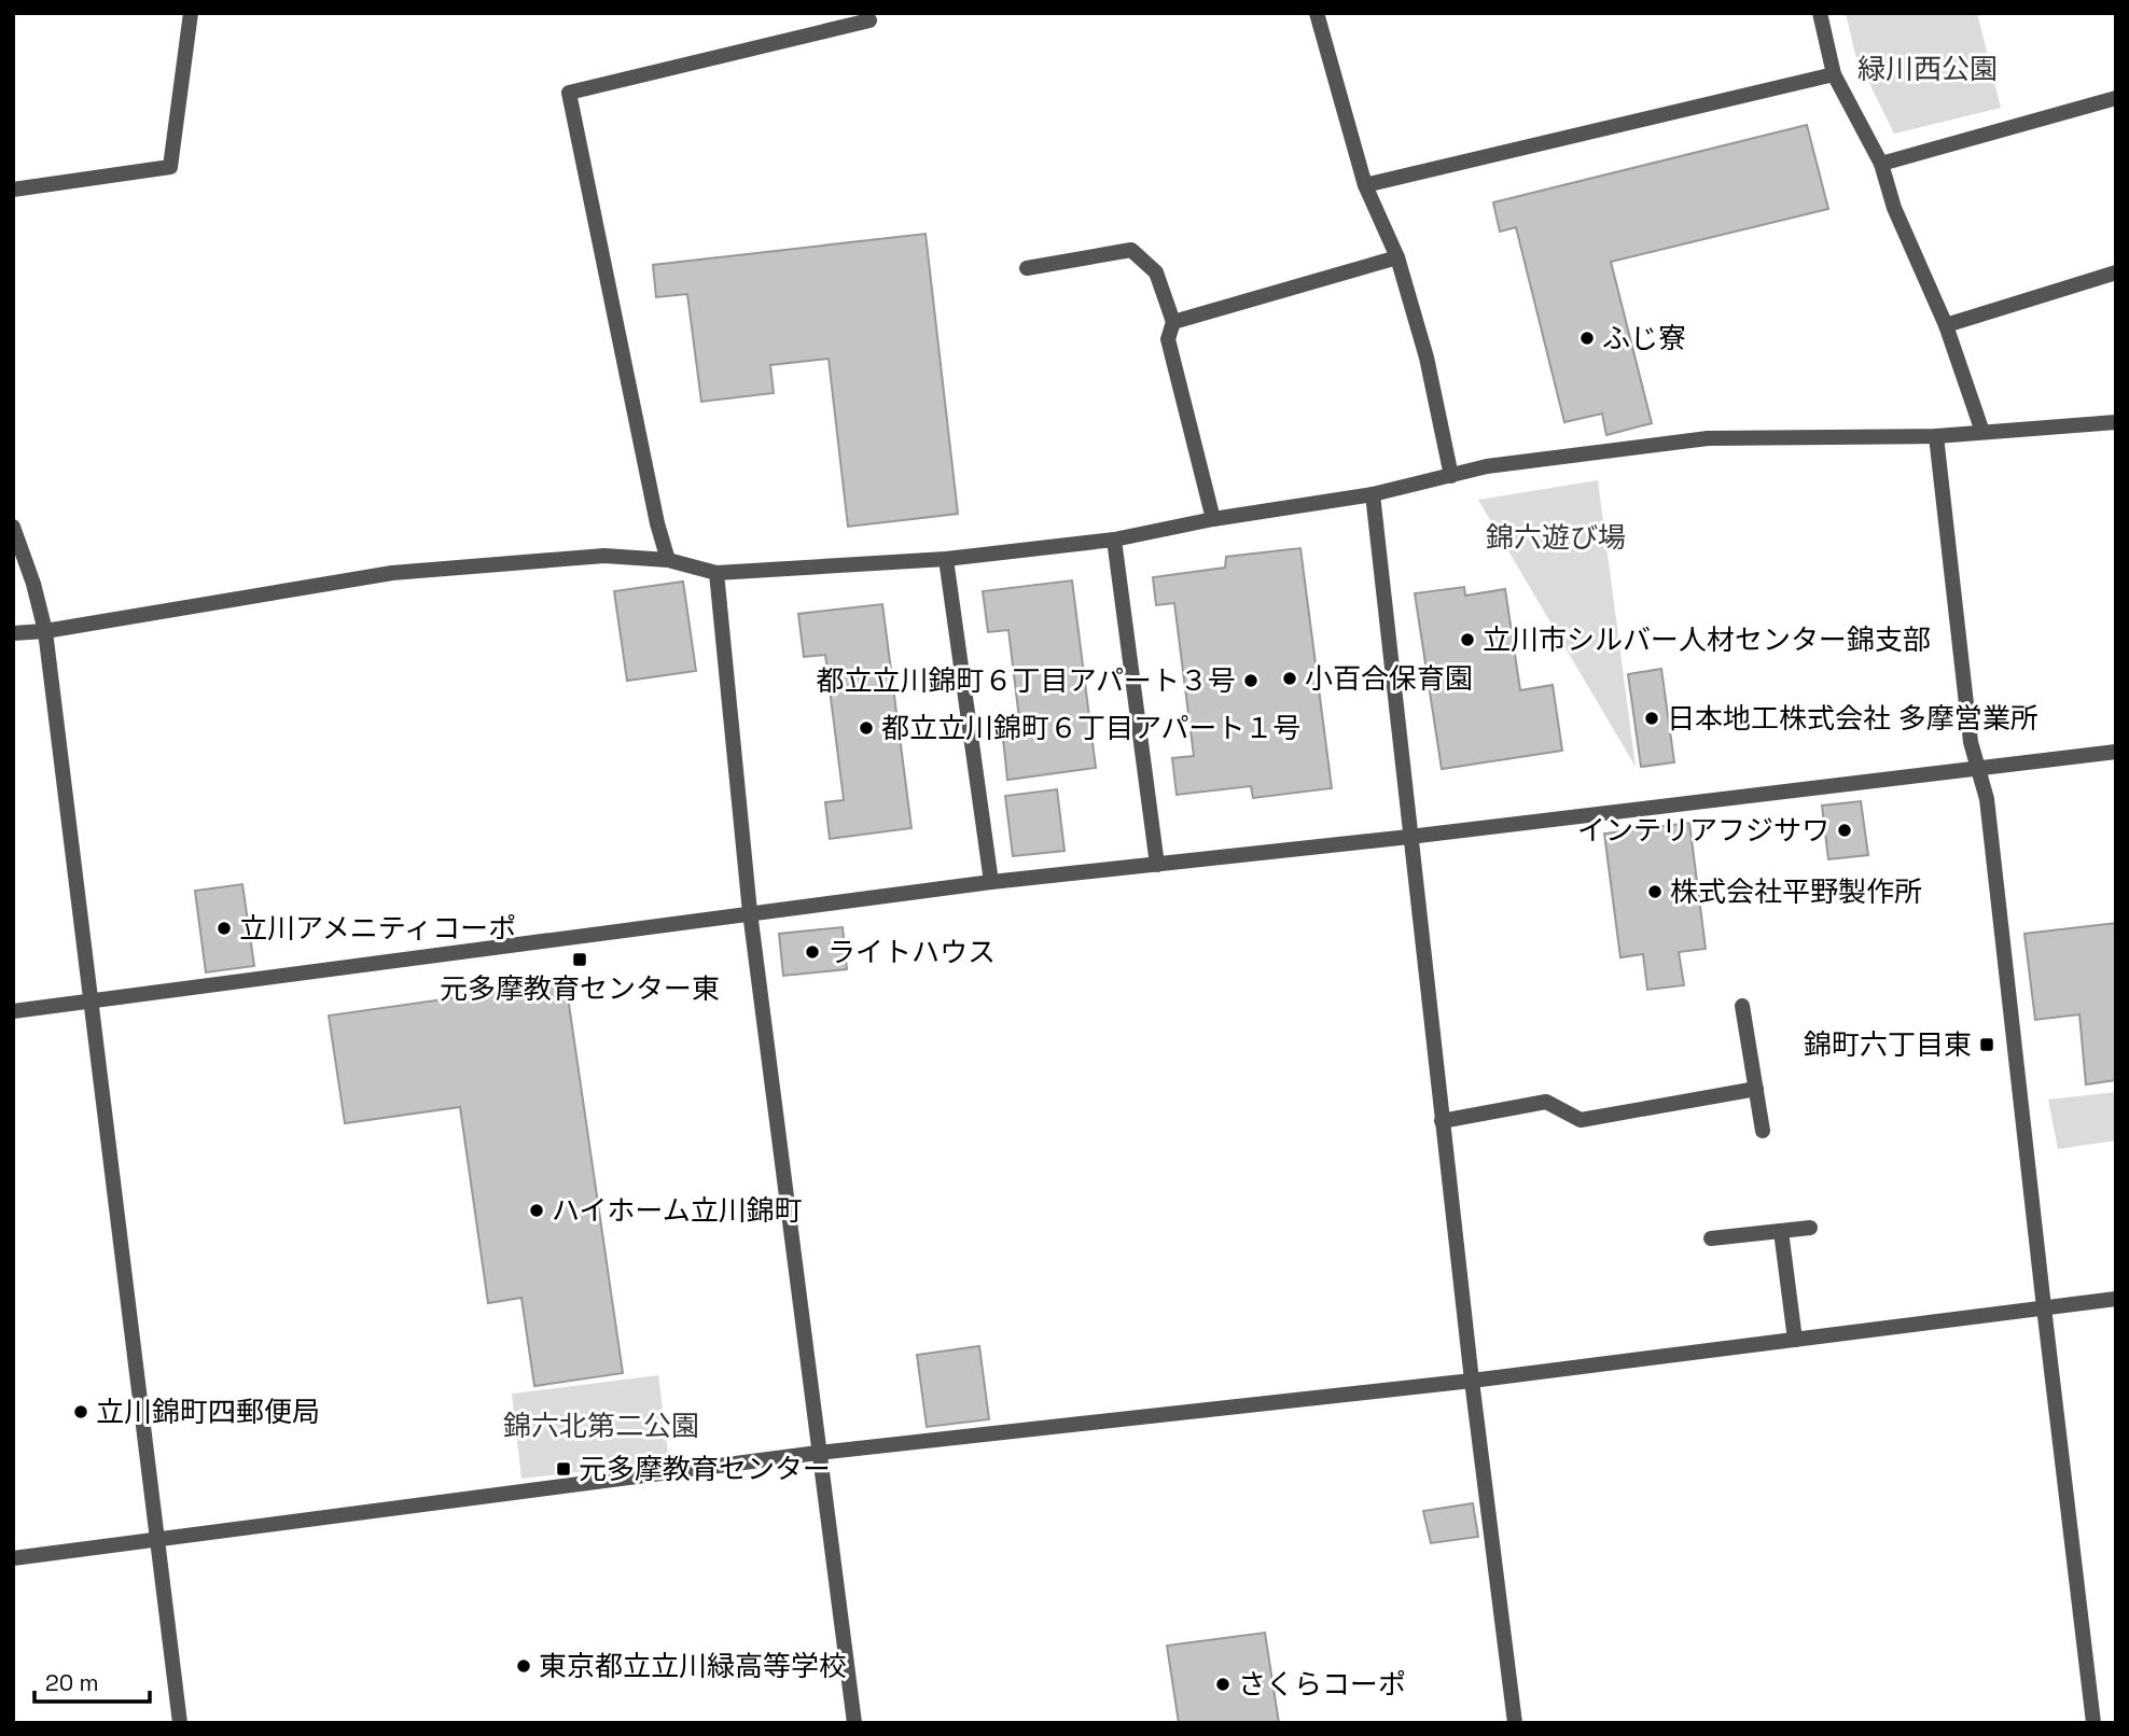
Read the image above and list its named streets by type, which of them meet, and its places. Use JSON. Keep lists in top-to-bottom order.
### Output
{
  "parks": ["緑川西公園", "錦六遊び場", "錦六北第二公園"],
  "places": {
    "other": [
      "ふじ寮",
      "立川市シルバー人材センター錦支部",
      "小百合保育園",
      "都立立川錦町６丁目アパート３号",
      "日本地工株式会社 多摩営業所",
      "都立立川錦町６丁目アパート１号",
      "インテリアフジサワ",
      "株式会社平野製作所",
      "立川アメニティコーポ",
      "ライトハウス",
      "ハイホーム立川錦町",
      "立川錦町四郵便局",
      "東京都立立川緑高等学校",
      "さくらコーポ"
    ],
    "transit": ["元多摩教育センター東", "錦町六丁目東", "元多摩教育センター"]
  },
  "scale_bar": "20 m"
}
